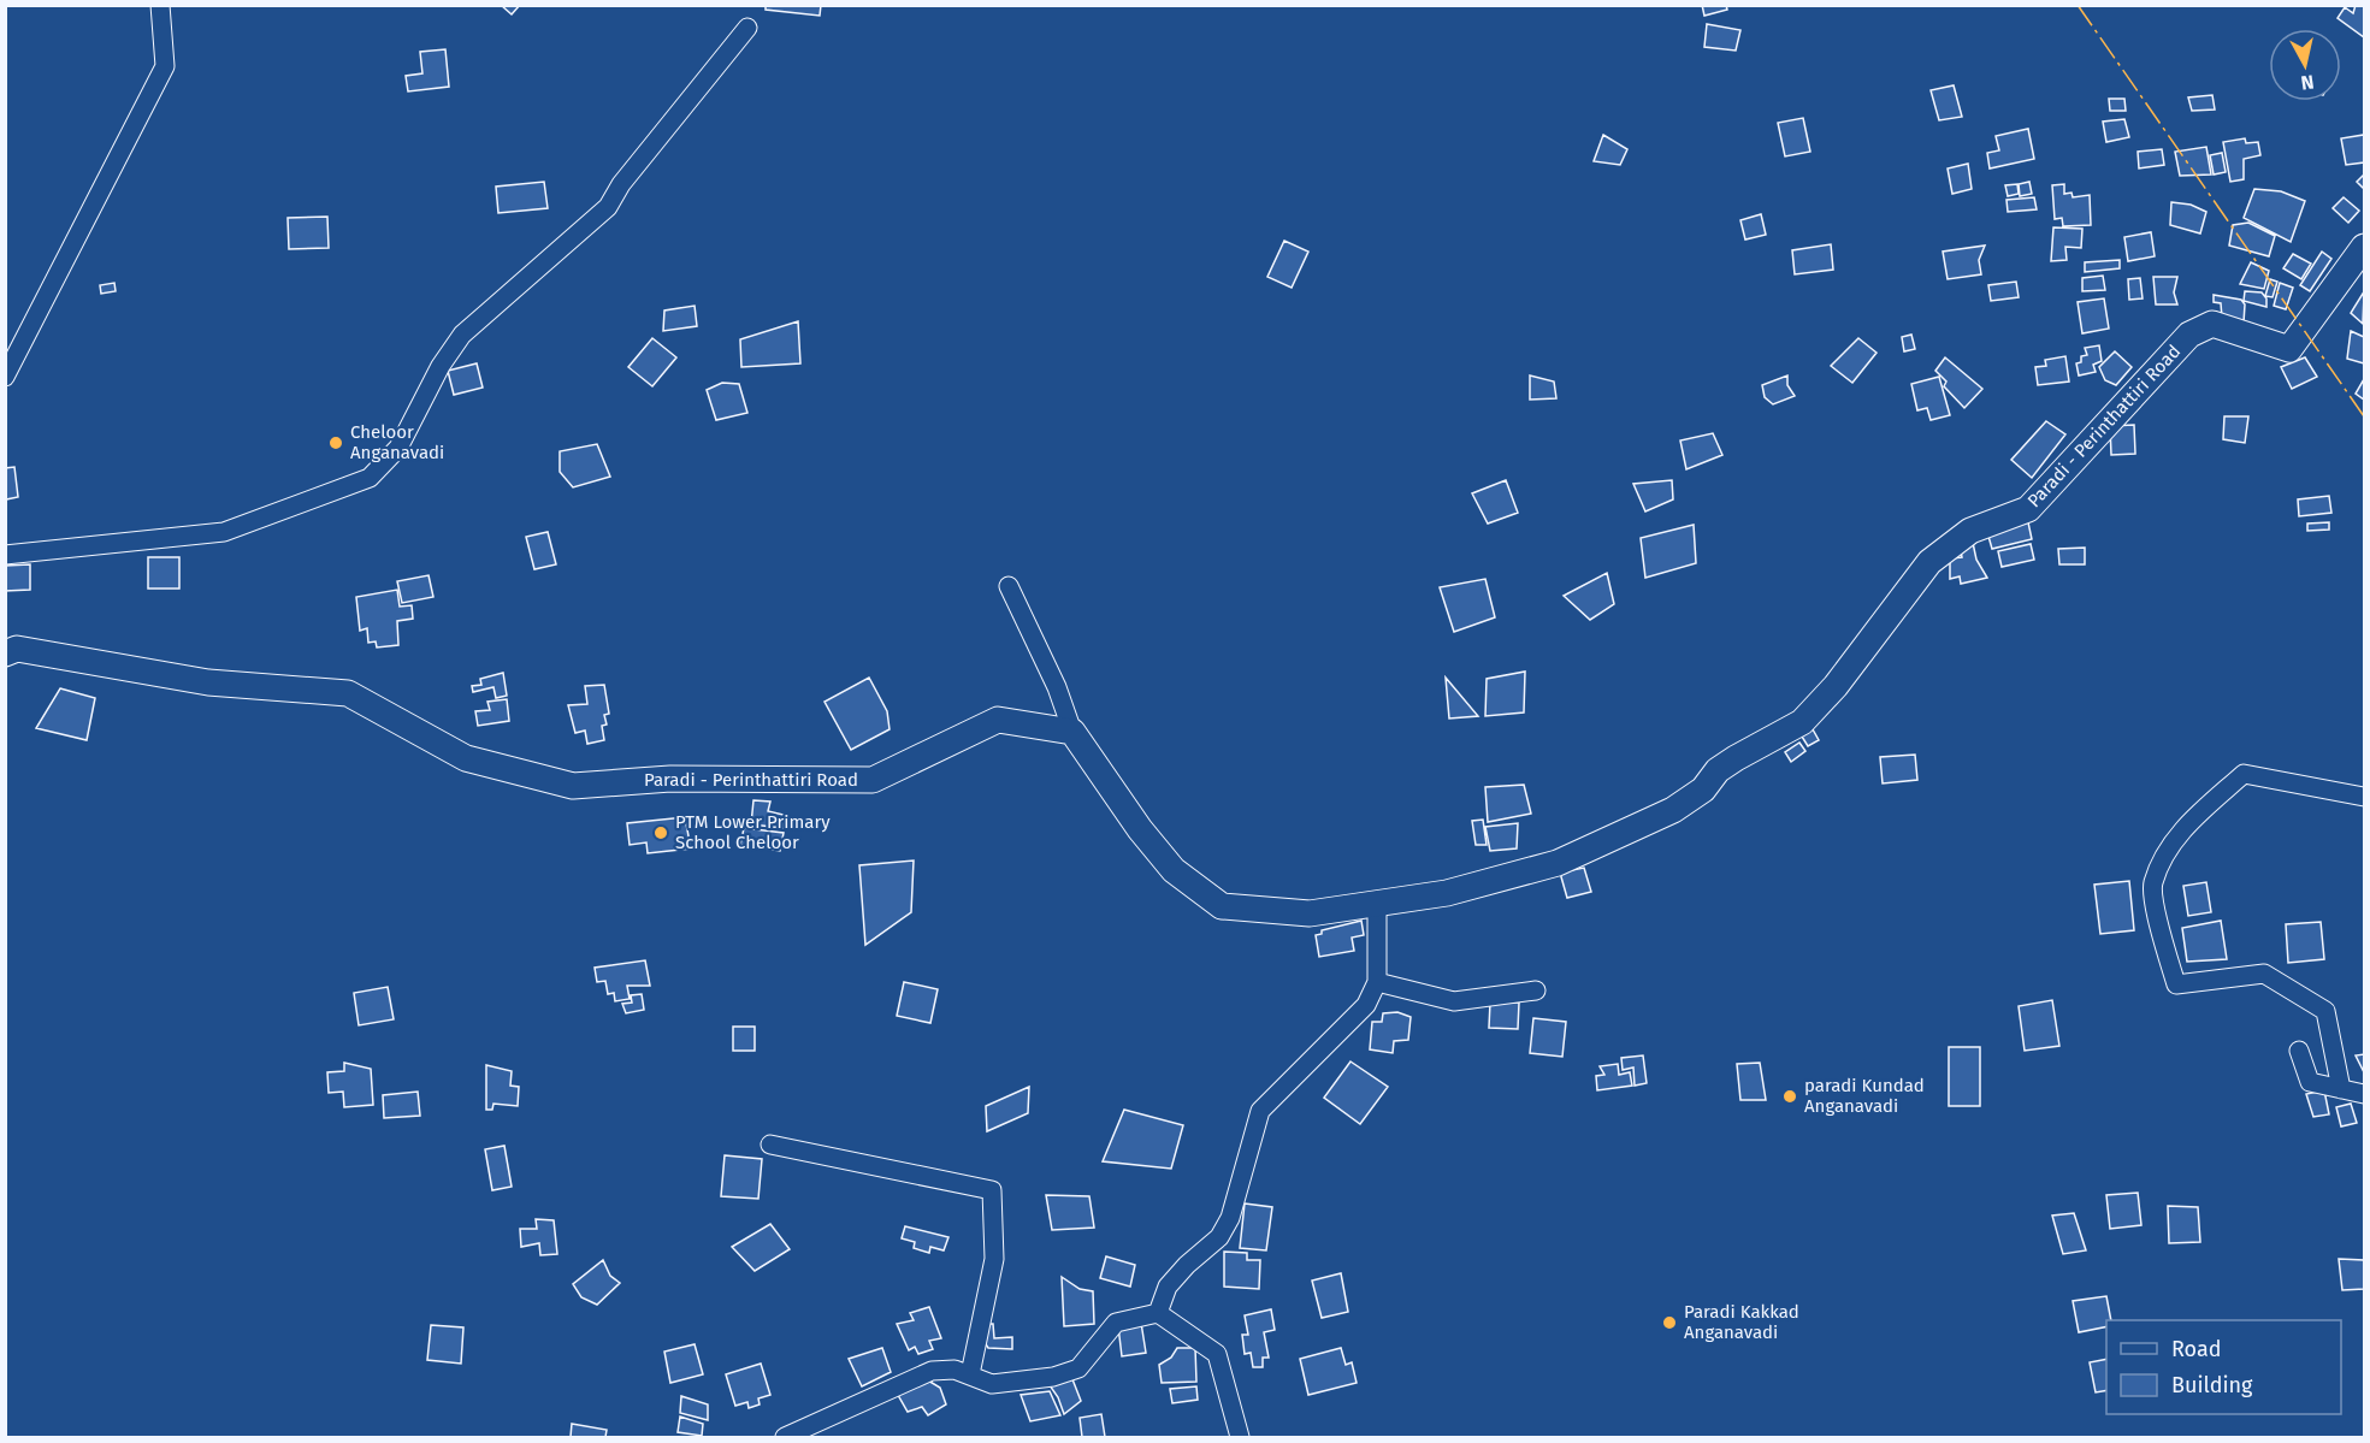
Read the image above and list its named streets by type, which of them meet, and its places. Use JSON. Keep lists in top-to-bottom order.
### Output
{
  "streets": {
    "main road": ["Paradi - Perinthattiri Road"]
  },
  "places": [
    "Cheloor Anganavadi",
    "PTM Lower Primary School Cheloor",
    "paradi Kundad Anganavadi",
    "Paradi Kakkad Anganavadi"
  ],
  "legend": ["Road", "Building"],
  "north": "bottom"
}
